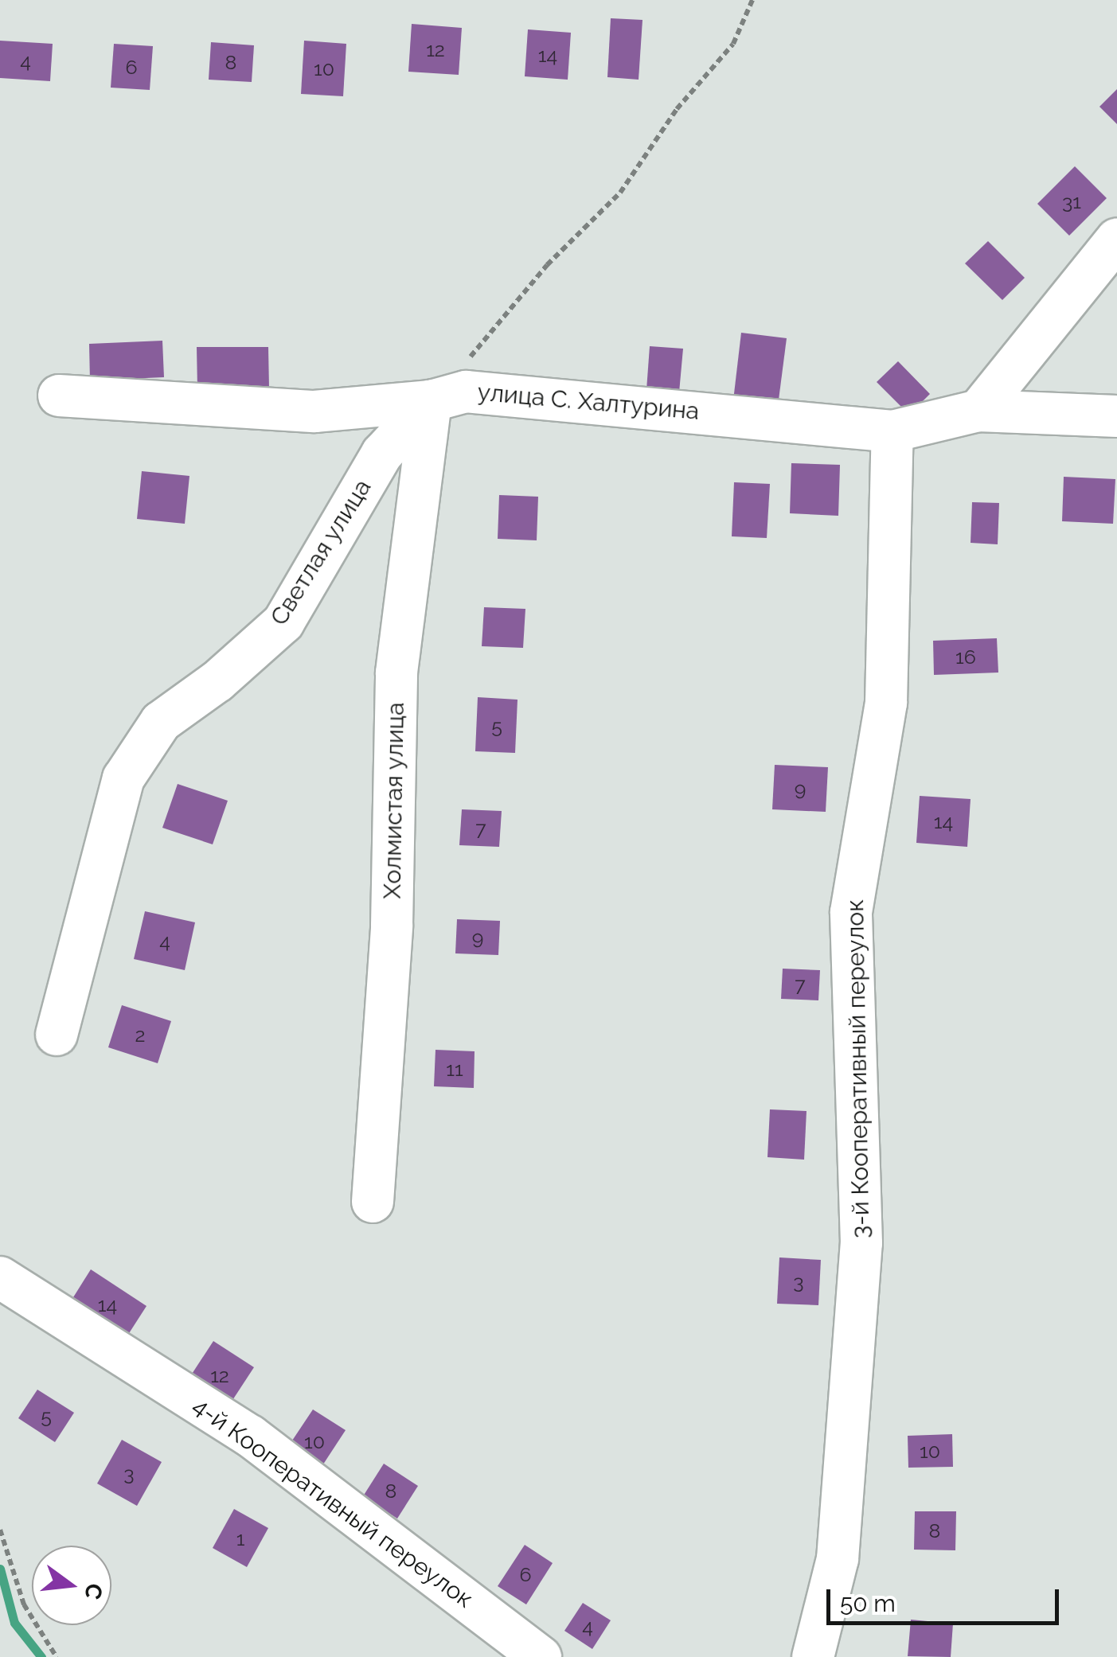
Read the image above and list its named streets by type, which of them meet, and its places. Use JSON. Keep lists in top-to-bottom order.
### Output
{
  "streets": {
    "street": [
      "улица С. Халтурина",
      "Светлая улица",
      "Холмистая улица",
      "3-й Кооперативный переулок",
      "4-й Кооперативный переулок"
    ]
  },
  "crossings": [
    ["улица С. Халтурина", "Светлая улица"],
    ["улица С. Халтурина", "Холмистая улица"],
    ["улица С. Халтурина", "3-й Кооперативный переулок"],
    ["Светлая улица", "Холмистая улица"]
  ],
  "house_numbers": [
    "12",
    "14",
    "4",
    "8",
    "6",
    "10",
    "31",
    "16",
    "5",
    "9",
    "14",
    "7",
    "9",
    "4",
    "7",
    "2",
    "11",
    "3",
    "14",
    "12",
    "5",
    "10",
    "10",
    "3",
    "8",
    "8",
    "1",
    "6",
    "4"
  ],
  "scale_bar": "50 m",
  "north": "right"
}
